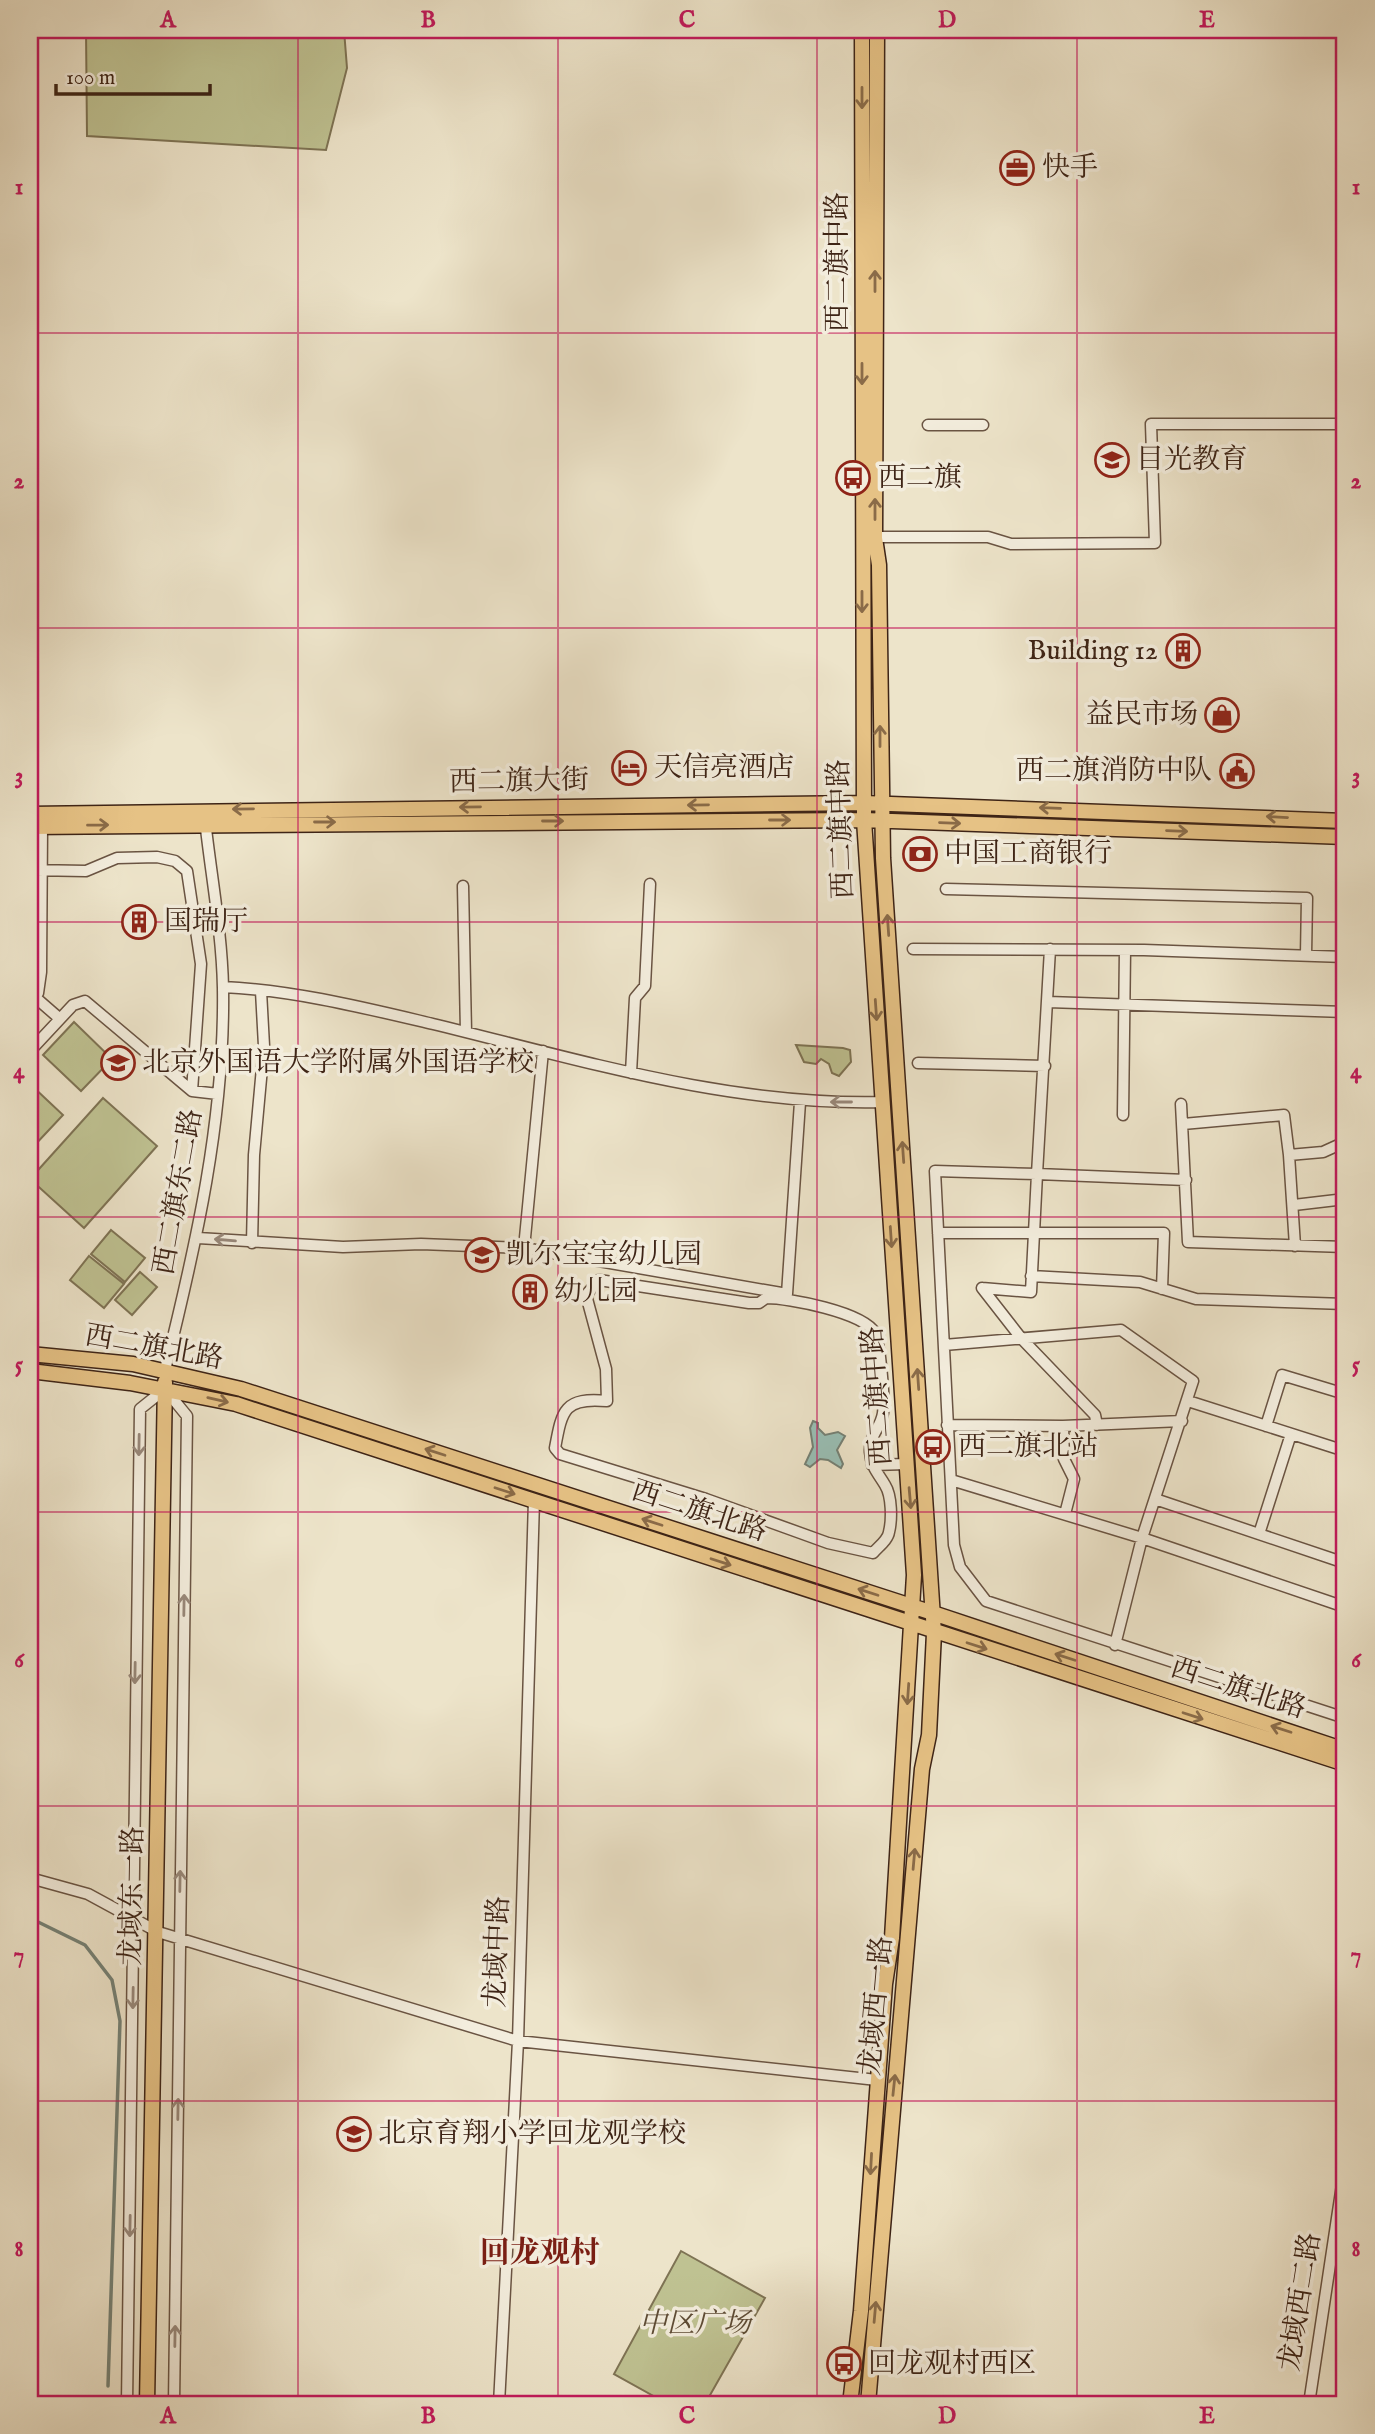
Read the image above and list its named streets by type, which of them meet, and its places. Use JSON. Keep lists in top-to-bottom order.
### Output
{
  "streets": {
    "main road": [
      "西二旗中路",
      "西二旗大街",
      "西二旗北路",
      "龙域东一路",
      "龙域西一路"
    ],
    "street": ["西二旗东二路", "龙域中路", "龙域西二路"]
  },
  "crossings": [
    ["西二旗中路", "西二旗大街"],
    ["西二旗中路", "西二旗北路"],
    ["西二旗中路", "龙域西一路"],
    ["西二旗大街", "西二旗东二路"],
    ["西二旗东二路", "西二旗北路"],
    ["西二旗东二路", "龙域东一路"],
    ["西二旗北路", "龙域东一路"],
    ["西二旗北路", "龙域中路"],
    ["西二旗北路", "龙域西一路"]
  ],
  "districts": ["回龙观村"],
  "parks": ["中区广场"],
  "places": {
    "office": ["快手"],
    "school or university": [
      "目光教育",
      "北京外国语大学附属外国语学校",
      "凯尔宝宝幼儿园",
      "北京育翔小学回龙观学校"
    ],
    "bus stop": ["西二旗", "西二旗北站", "回龙观村西区"],
    "building": ["Building 12", "国瑞厅", "幼儿园"],
    "shop": ["益民市场"],
    "hotel": ["天信亮酒店"],
    "public building": ["西二旗消防中队"],
    "bank": ["中国工商银行"]
  },
  "scale_bar": "100 m",
  "grid": {
    "columns": [
      "A",
      "B",
      "C",
      "D",
      "E"
    ],
    "rows": [
      "1",
      "2",
      "3",
      "4",
      "5",
      "6",
      "7",
      "8"
    ]
  }
}
